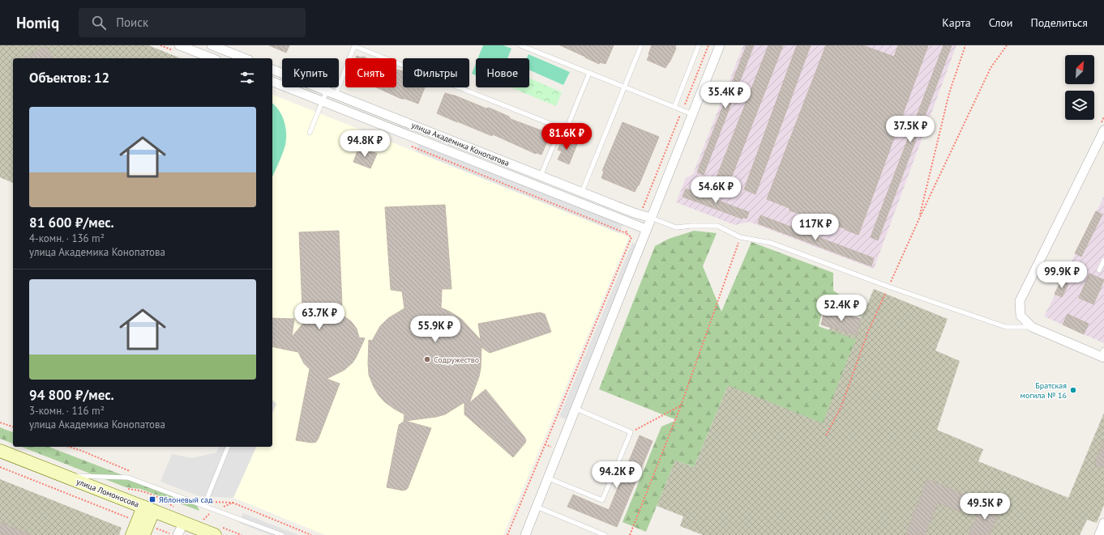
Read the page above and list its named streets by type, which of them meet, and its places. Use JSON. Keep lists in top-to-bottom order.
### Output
{
  "streets": {
    "main road": ["улица Ломоносова"],
    "street": ["улица Академика Конопатова"]
  },
  "places": {
    "other": ["Содружество", "Братская могила № 16"],
    "transit": ["Яблоневый сад"]
  },
  "north": "top right",
  "page": {
    "header": "Homiq",
    "search": "Поиск",
    "nav": ["Карта", "Слои", "Поделиться"],
    "chip": [
      "Купить",
      "Снять",
      "Фильтры",
      "Новое"
    ],
    "heading": "Объектов: 12",
    "price": [
      "35.4K ₽",
      "37.5K ₽",
      "81.6K ₽",
      "94.8K ₽",
      "54.6K ₽",
      "117K ₽",
      "99.9K ₽",
      "52.4K ₽",
      "63.7K ₽",
      "55.9K ₽",
      "94.2K ₽",
      "49.5K ₽"
    ],
    "list": [
      {
        "name": "81 600 ₽/мес.",
        "note": "4-комн. · 136 m² · улица Академика Конопатова"
      },
      {
        "name": "94 800 ₽/мес.",
        "note": "3-комн. · 116 m² · улица Академика Конопатова"
      }
    ]
  }
}
